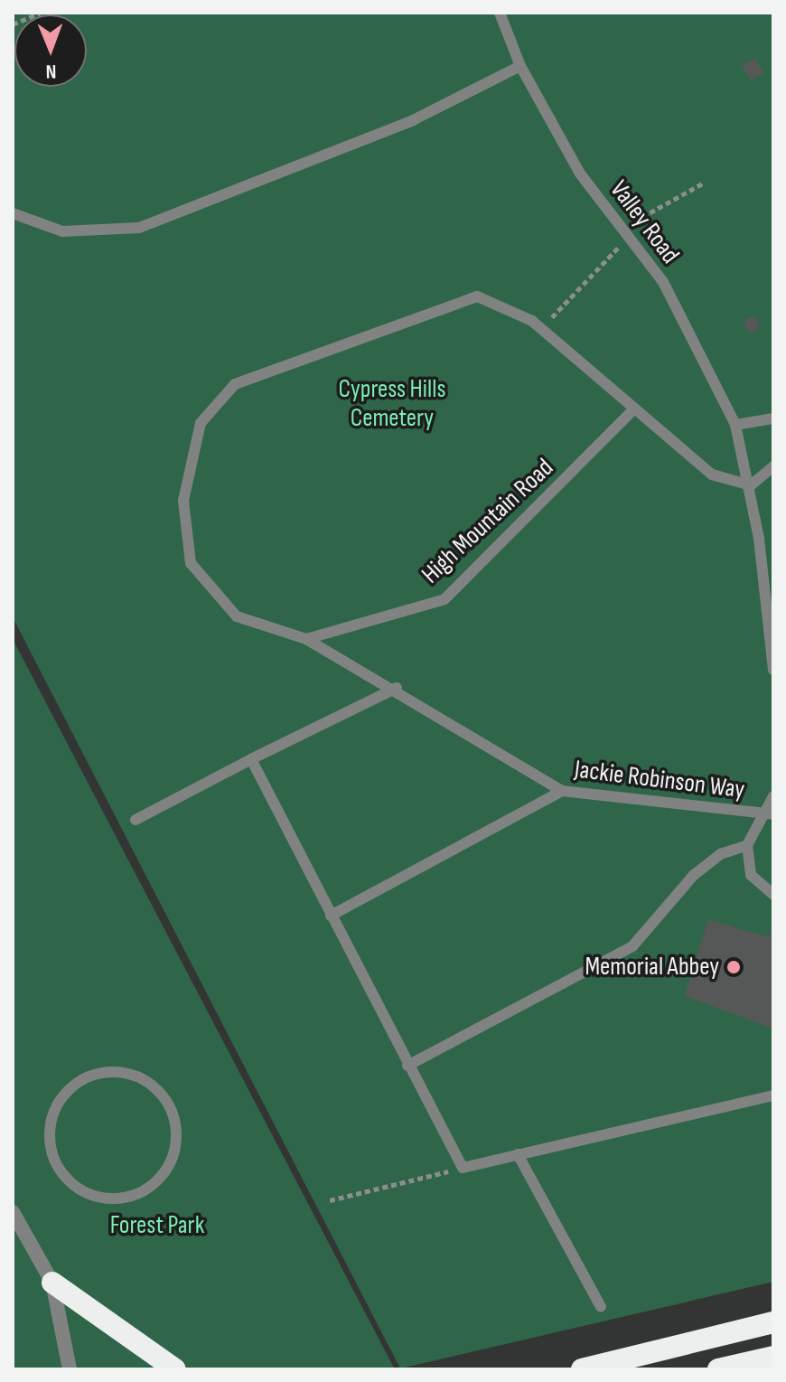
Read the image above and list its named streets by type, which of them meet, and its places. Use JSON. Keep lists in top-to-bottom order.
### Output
{
  "streets": {
    "lane": ["Valley Road", "High Mountain Road", "Jackie Robinson Way"]
  },
  "crossings": [
    ["Valley Road", "Jackie Robinson Way"],
    ["High Mountain Road", "Jackie Robinson Way"]
  ],
  "parks": ["Cypress Hills Cemetery", "Forest Park"],
  "places": ["Memorial Abbey"],
  "north": "bottom"
}
